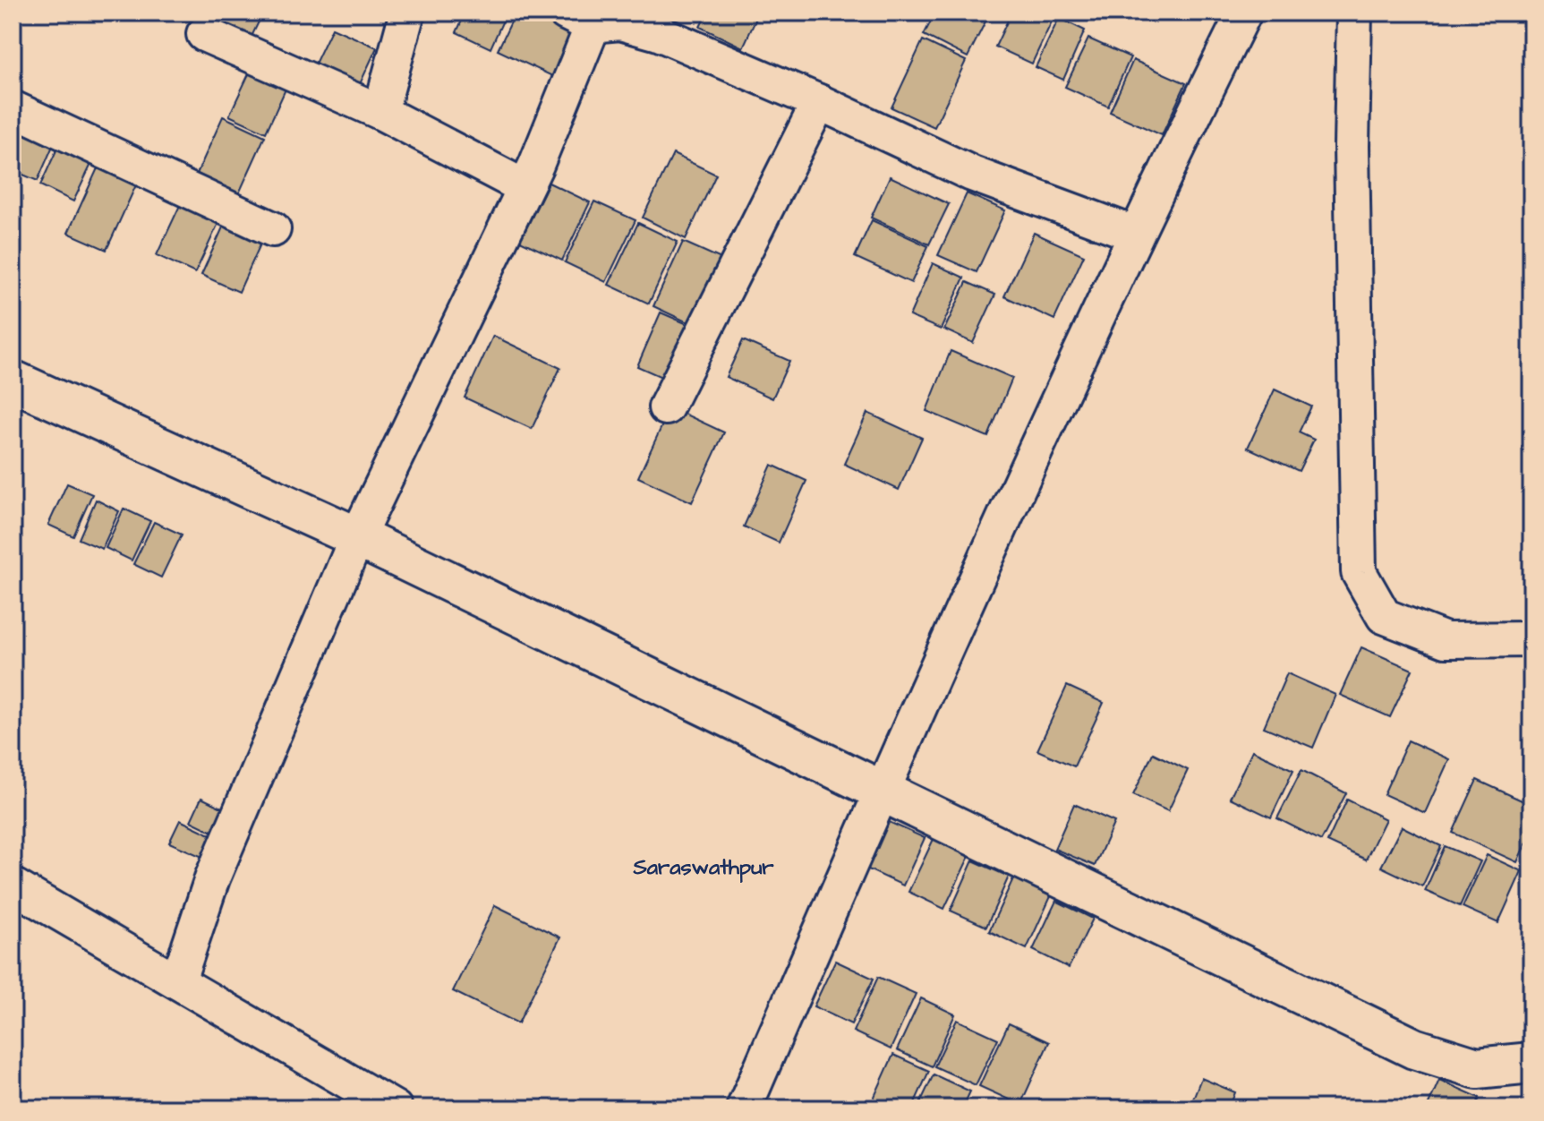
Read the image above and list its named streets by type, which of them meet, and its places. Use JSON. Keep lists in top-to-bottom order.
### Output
{
  "districts": ["Saraswathpur"]
}
